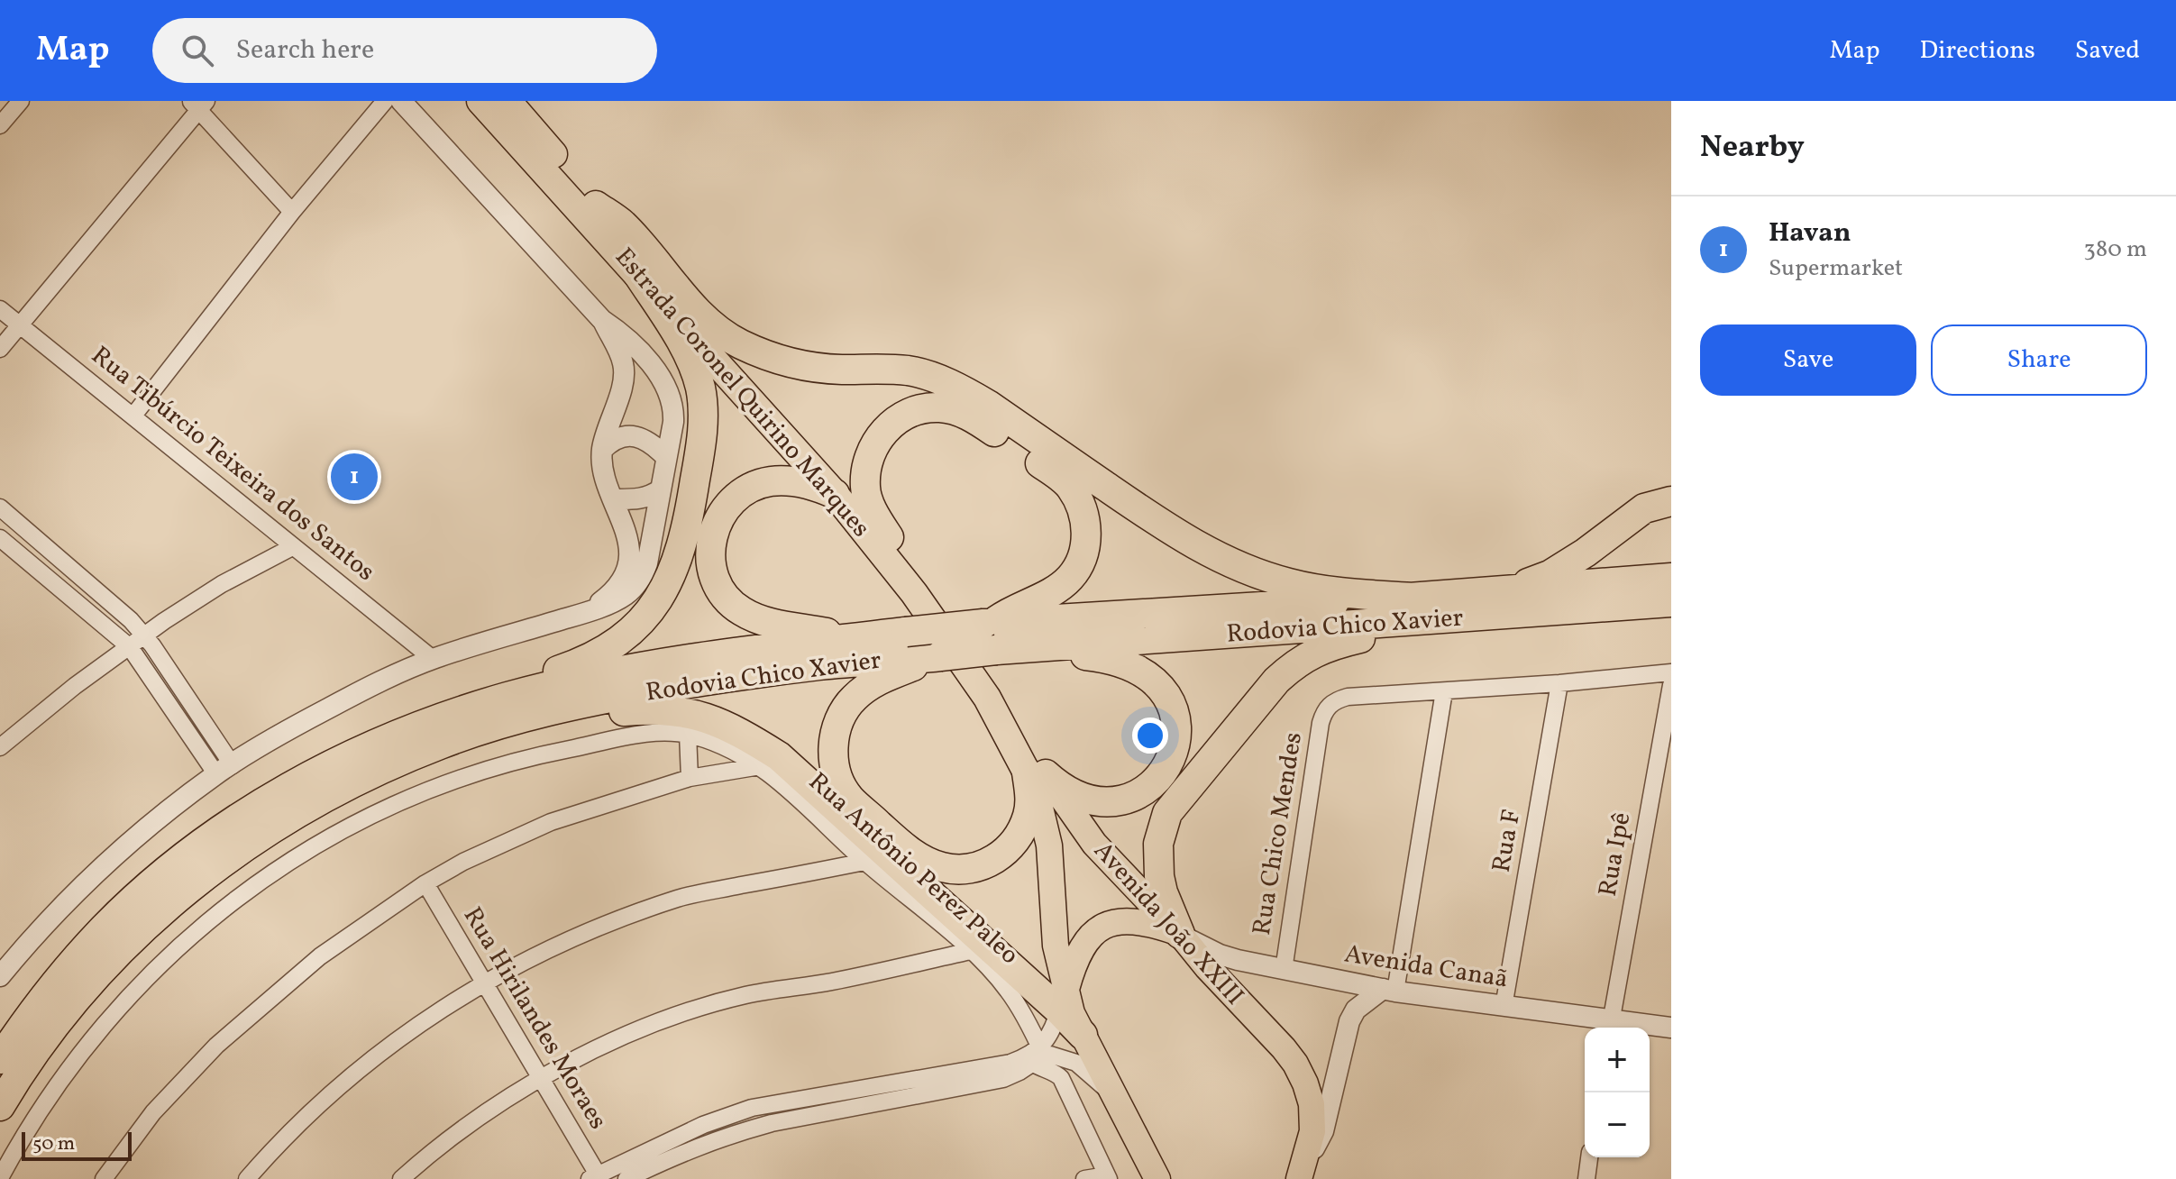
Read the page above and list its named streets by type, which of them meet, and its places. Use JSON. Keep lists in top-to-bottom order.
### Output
{
  "streets": {
    "highway": ["Estrada Coronel Quirino Marques", "Rodovia Chico Xavier"],
    "main road": ["Avenida João XXIII"],
    "street": [
      "Rua Tibúrcio Teixeira dos Santos",
      "Rua Chico Mendes",
      "Rua F",
      "Rua Ipê",
      "Rua Antônio Perez Paleo",
      "Avenida Canaã",
      "Rua Hirilandes Moraes"
    ]
  },
  "crossings": [
    ["Rua Chico Mendes", "Avenida Canaã"],
    ["Rua F", "Avenida Canaã"],
    ["Rua Ipê", "Avenida Canaã"],
    ["Avenida João XXIII", "Avenida Canaã"]
  ],
  "scale_bar": "50 m",
  "page": {
    "header": "Map",
    "search": "Search here",
    "nav": ["Map", "Directions", "Saved"],
    "heading": "Nearby",
    "list": [
      {
        "mark": "1",
        "name": "Havan",
        "note": "Supermarket",
        "value": "380 m"
      }
    ],
    "buttons": ["Save", "Share"],
    "pins": "1",
    "map_buttons": ["+", "−"],
    "scale": "50 m"
  }
}
